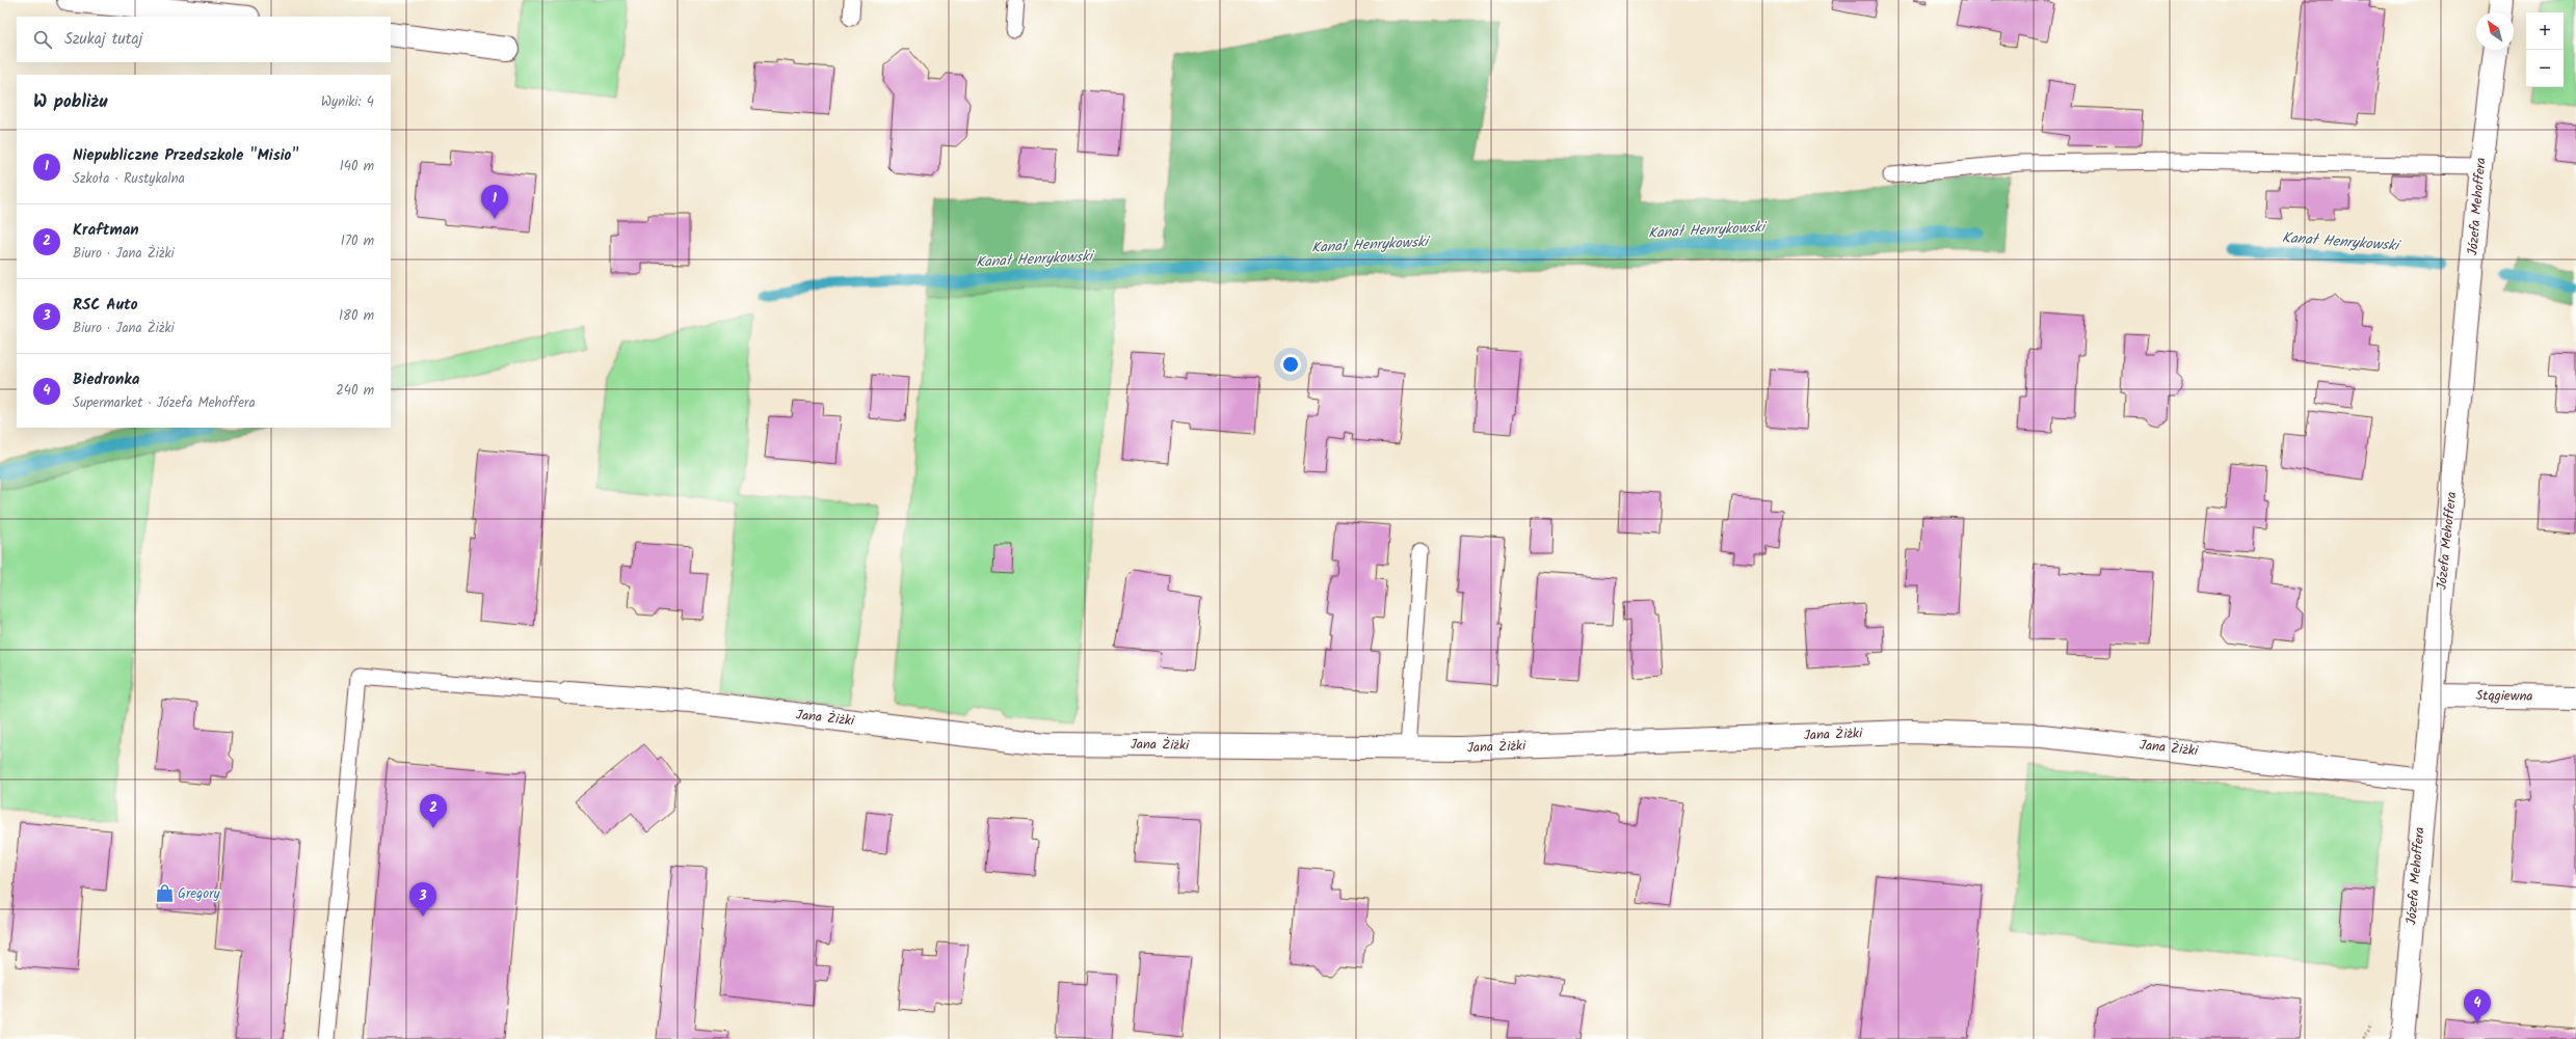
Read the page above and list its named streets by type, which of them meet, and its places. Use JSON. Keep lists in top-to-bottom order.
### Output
{
  "streets": {
    "street": ["Józefa Mehoffera", "Stągiewna", "Jana Żiżki"]
  },
  "crossings": [
    ["Józefa Mehoffera", "Stągiewna"],
    ["Józefa Mehoffera", "Jana Żiżki"]
  ],
  "water": ["Kanał Henrykowski"],
  "places": {
    "shop": ["Gregory"]
  },
  "north": "top left",
  "page": {
    "map_buttons": ["+", "−"],
    "search": "Szukaj tutaj",
    "heading": ["W pobliżu", "Wyniki: 4"],
    "list": [
      {
        "mark": "1",
        "name": "Niepubliczne Przedszkole \"Misio\"",
        "note": "Szkoła · Rustykalna",
        "value": "140 m"
      },
      {
        "mark": "2",
        "name": "Kraftman",
        "note": "Biuro · Jana Żiżki",
        "value": "170 m"
      },
      {
        "mark": "3",
        "name": "RSC Auto",
        "note": "Biuro · Jana Żiżki",
        "value": "180 m"
      },
      {
        "mark": "4",
        "name": "Biedronka",
        "note": "Supermarket · Józefa Mehoffera",
        "value": "240 m"
      }
    ],
    "pins": [
      "1",
      "2",
      "3",
      "4"
    ]
  }
}
